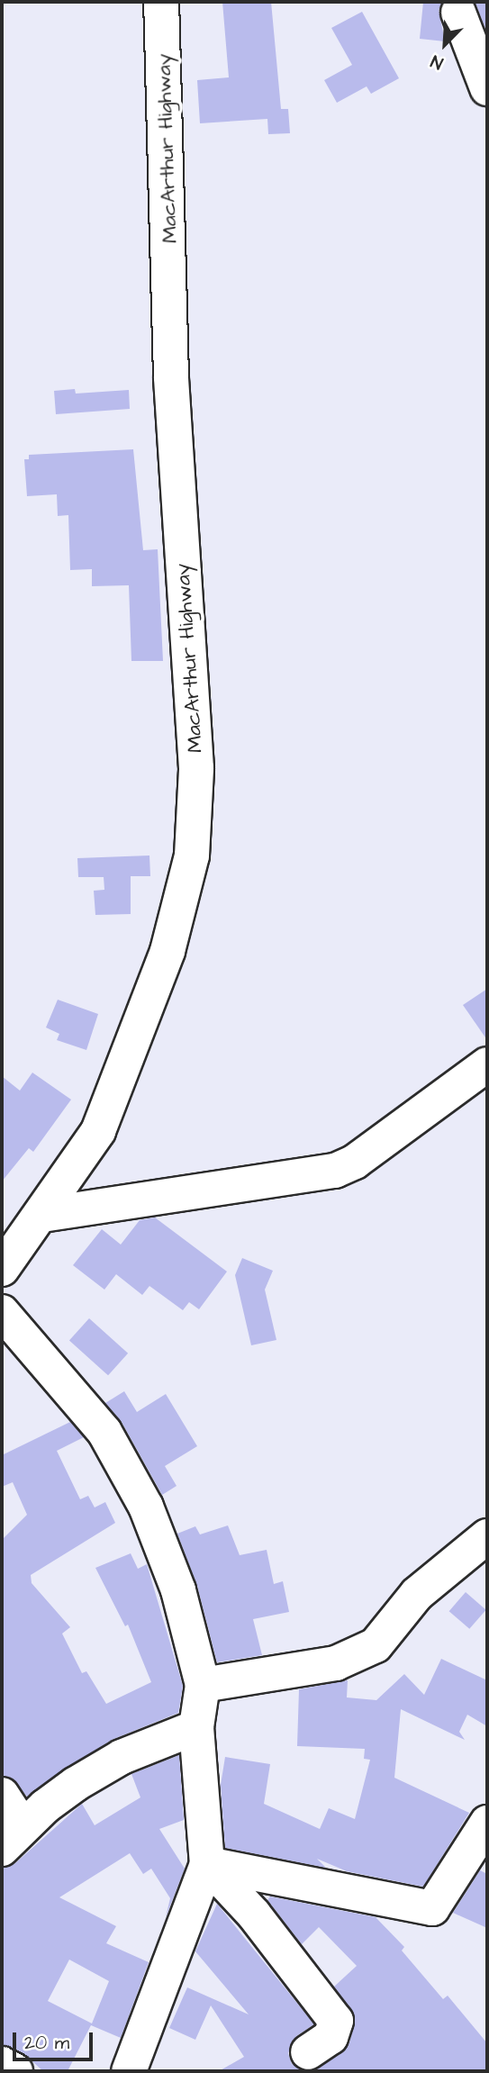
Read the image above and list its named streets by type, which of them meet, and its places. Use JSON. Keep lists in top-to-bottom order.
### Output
{
  "streets": {
    "main road": ["MacArthur Highway"]
  },
  "scale_bar": "20 m",
  "north": "bottom left"
}
